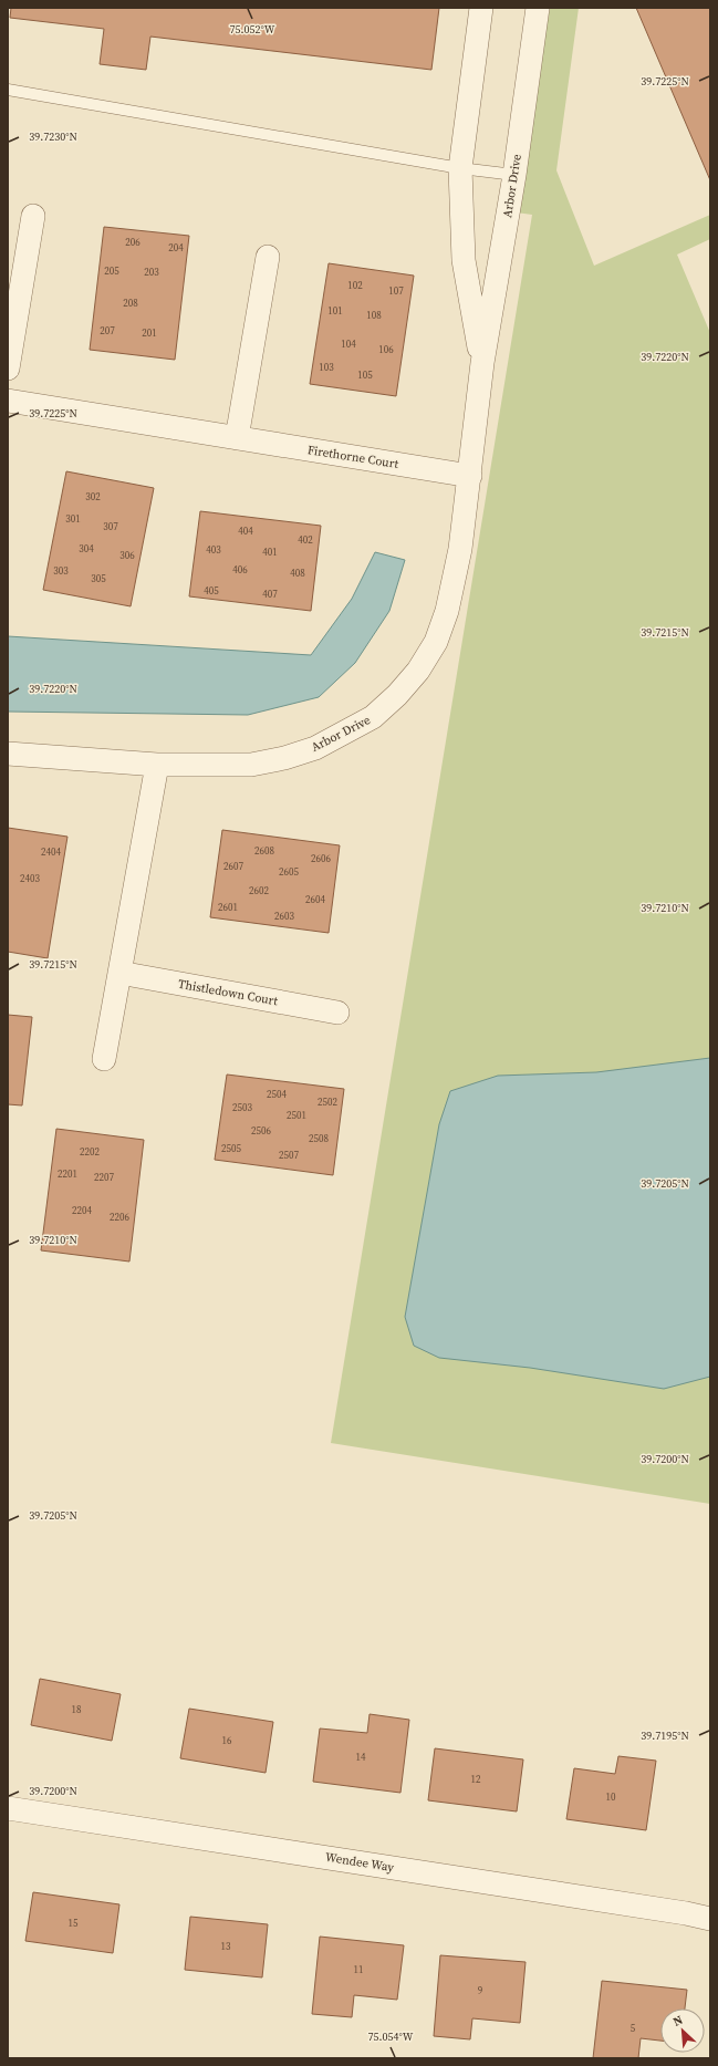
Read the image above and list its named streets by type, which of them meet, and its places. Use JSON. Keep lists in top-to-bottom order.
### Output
{
  "streets": {
    "street": [
      "Arbor Drive",
      "Firethorne Court",
      "Thistledown Court",
      "Wendee Way"
    ]
  },
  "crossings": [
    ["Arbor Drive", "Firethorne Court"]
  ],
  "house_numbers": [
    "206",
    "204",
    "205",
    "203",
    "102",
    "107",
    "208",
    "101",
    "108",
    "207",
    "201",
    "104",
    "106",
    "103",
    "105",
    "302",
    "301",
    "307",
    "404",
    "402",
    "304",
    "403",
    "401",
    "306",
    "406",
    "303",
    "408",
    "305",
    "405",
    "407",
    "2608",
    "2404",
    "2606",
    "2607",
    "2605",
    "2403",
    "2602",
    "2604",
    "2601",
    "2603",
    "2504",
    "2502",
    "2503",
    "2501",
    "2506",
    "2508",
    "2505",
    "2202",
    "2507",
    "2201",
    "2207",
    "2204",
    "2206",
    "18",
    "16",
    "14",
    "12",
    "10",
    "15",
    "13",
    "11",
    "9",
    "5"
  ],
  "north": "top left",
  "coordinates": [
    "75.052°W",
    "39.7225°N",
    "39.7230°N",
    "39.7220°N",
    "39.7215°N",
    "39.7210°N",
    "39.7205°N",
    "39.7200°N",
    "39.7195°N",
    "75.054°W"
  ]
}
